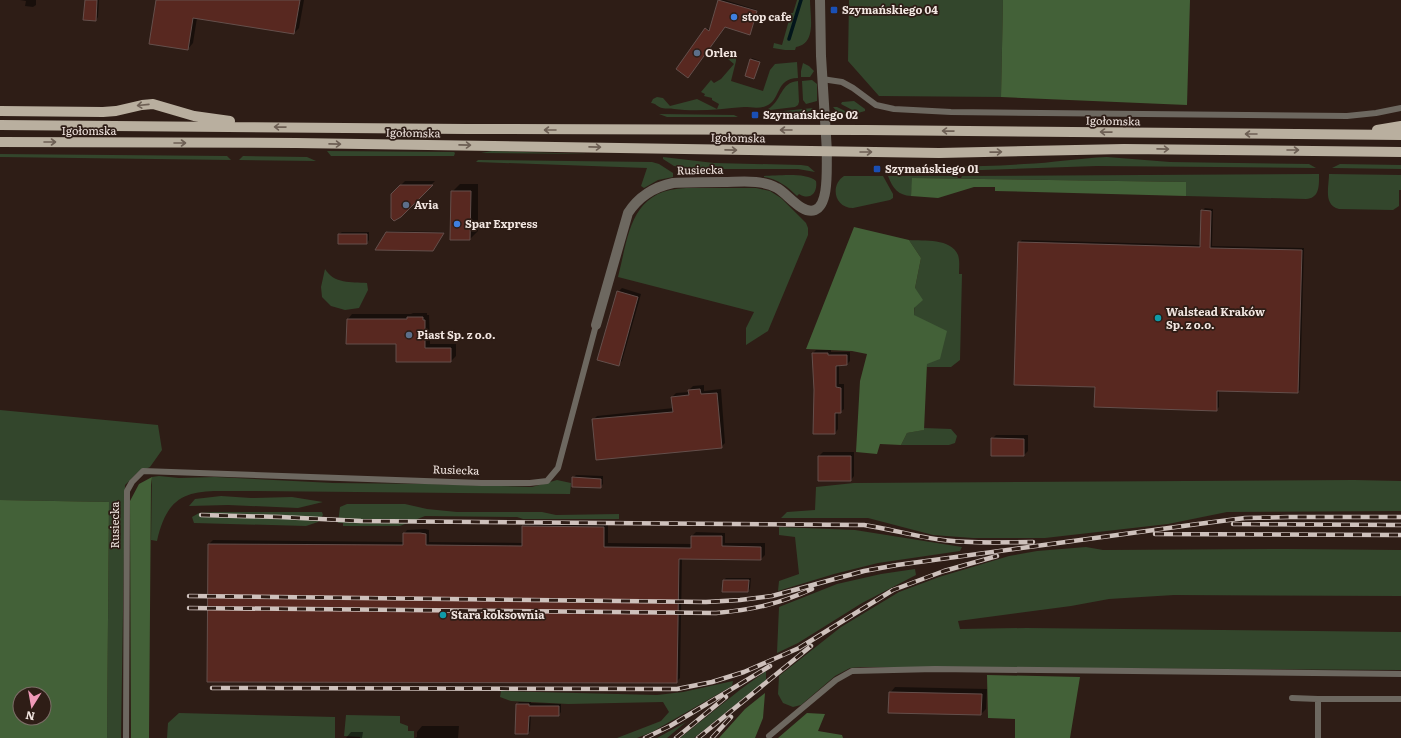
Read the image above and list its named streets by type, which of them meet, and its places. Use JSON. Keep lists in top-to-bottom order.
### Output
{
  "streets": {
    "main road": ["Igołomska"],
    "street": ["Rusiecka"]
  },
  "crossings": [
    ["Igołomska", "Rusiecka"]
  ],
  "places": {
    "transit": ["Szymańskiego 04", "Szymańskiego 02", "Szymańskiego 01"],
    "other": [
      "stop cafe",
      "Orlen",
      "Avia",
      "Spar Express",
      "Walstead Kraków Sp. z o.o.",
      "Piast Sp. z o.o.",
      "Stara koksownia"
    ]
  },
  "north": "bottom"
}
